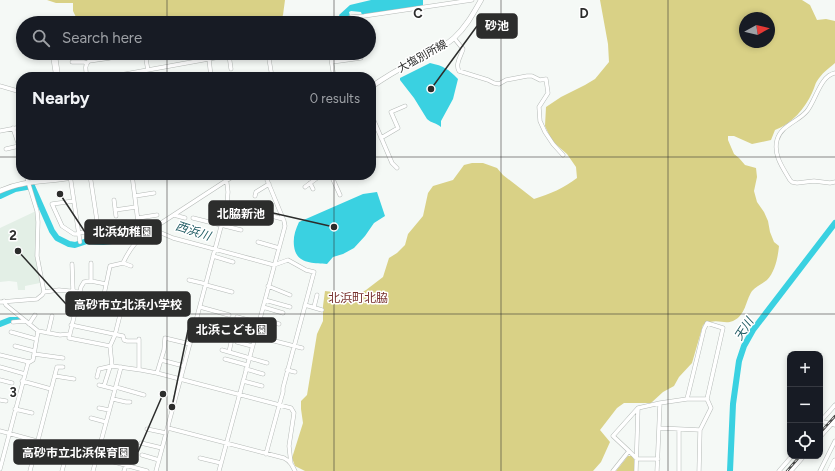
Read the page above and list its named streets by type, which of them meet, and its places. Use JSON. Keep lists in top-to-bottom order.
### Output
{
  "streets": {
    "main road": ["大塩別所線"]
  },
  "districts": ["北浜町北脇"],
  "water": ["西浜川", "天川"],
  "places": [
    "砂池",
    "北浜幼稚園",
    "北脇新池",
    "高砂市立北浜小学校",
    "高砂市立北浜保育園",
    "北浜こども園"
  ],
  "north": "right",
  "page": {
    "search": "Search here",
    "heading": ["Nearby", "0 results"],
    "map_buttons": ["+", "−"]
  },
  "grid": {
    "columns": ["C", "D"],
    "rows": ["2", "3"]
  }
}
